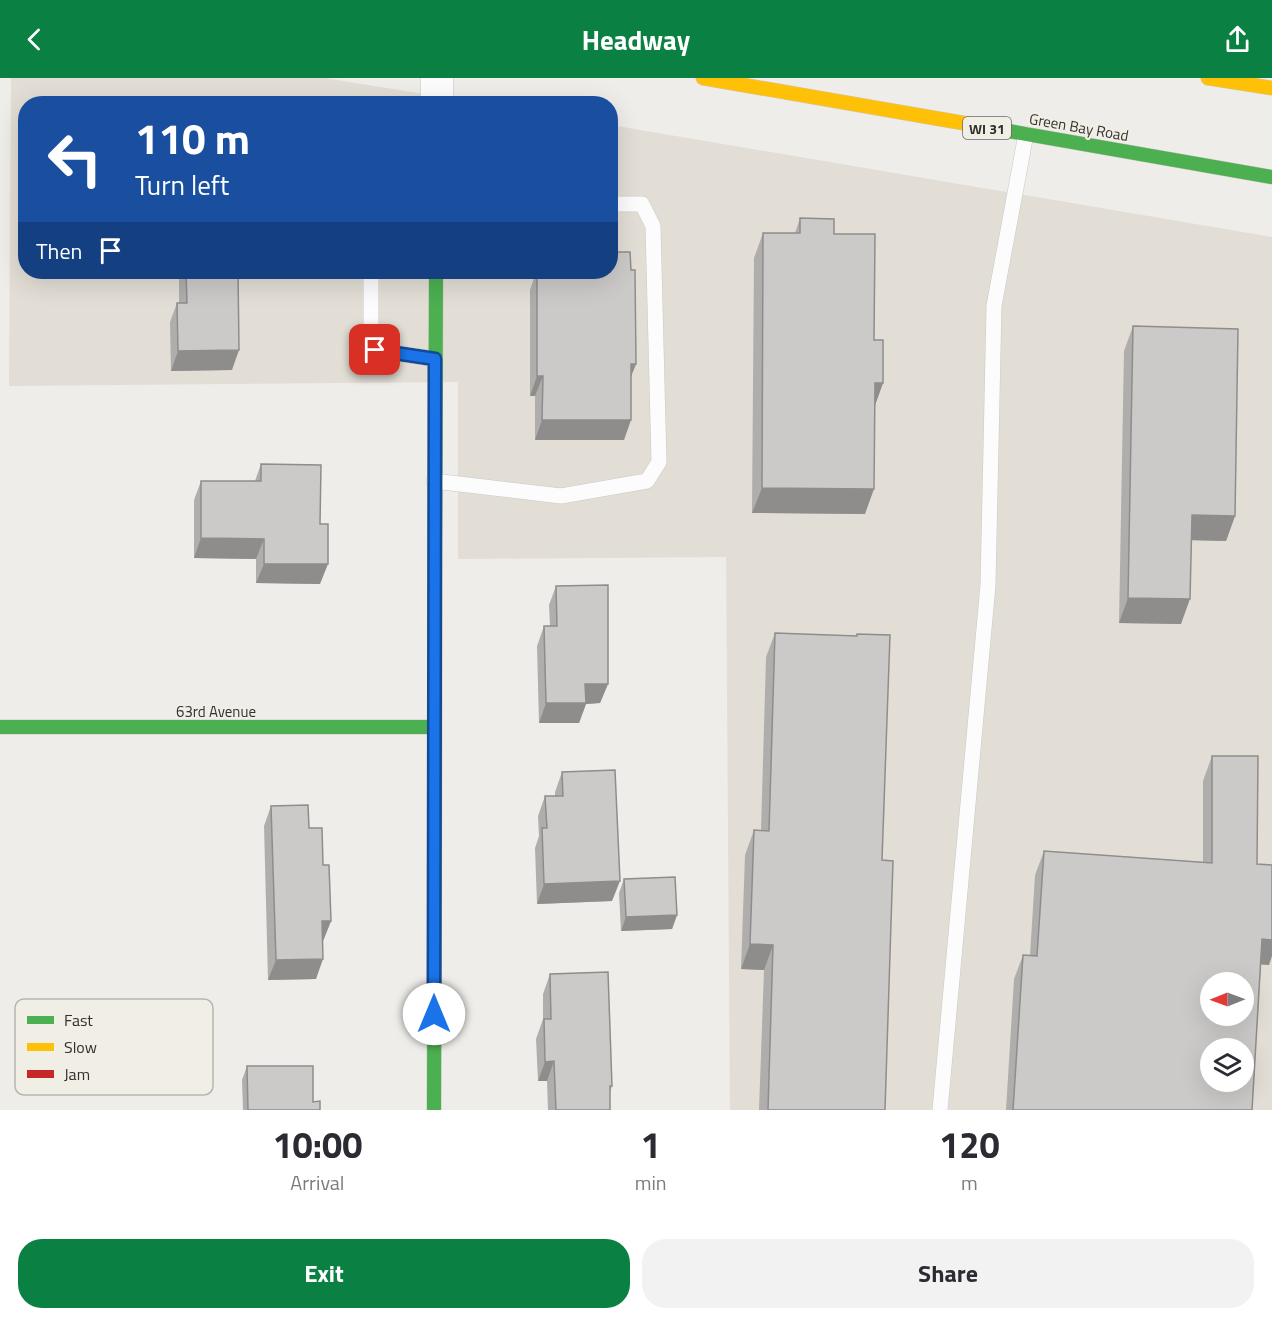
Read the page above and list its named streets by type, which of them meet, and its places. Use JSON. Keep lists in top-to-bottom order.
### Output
{
  "streets": {
    "street": ["Green Bay Road", "WI 31", "63rd Avenue"]
  },
  "legend": ["Fast", "Slow", "Jam"],
  "north": "left",
  "page": {
    "header": "Headway",
    "turn": ["110 m", "Turn left"],
    "then": "Then",
    "eta": [
      "10:00",
      "Arrival",
      "1",
      "min",
      "120",
      "m"
    ],
    "buttons": ["Exit", "Share"]
  }
}
